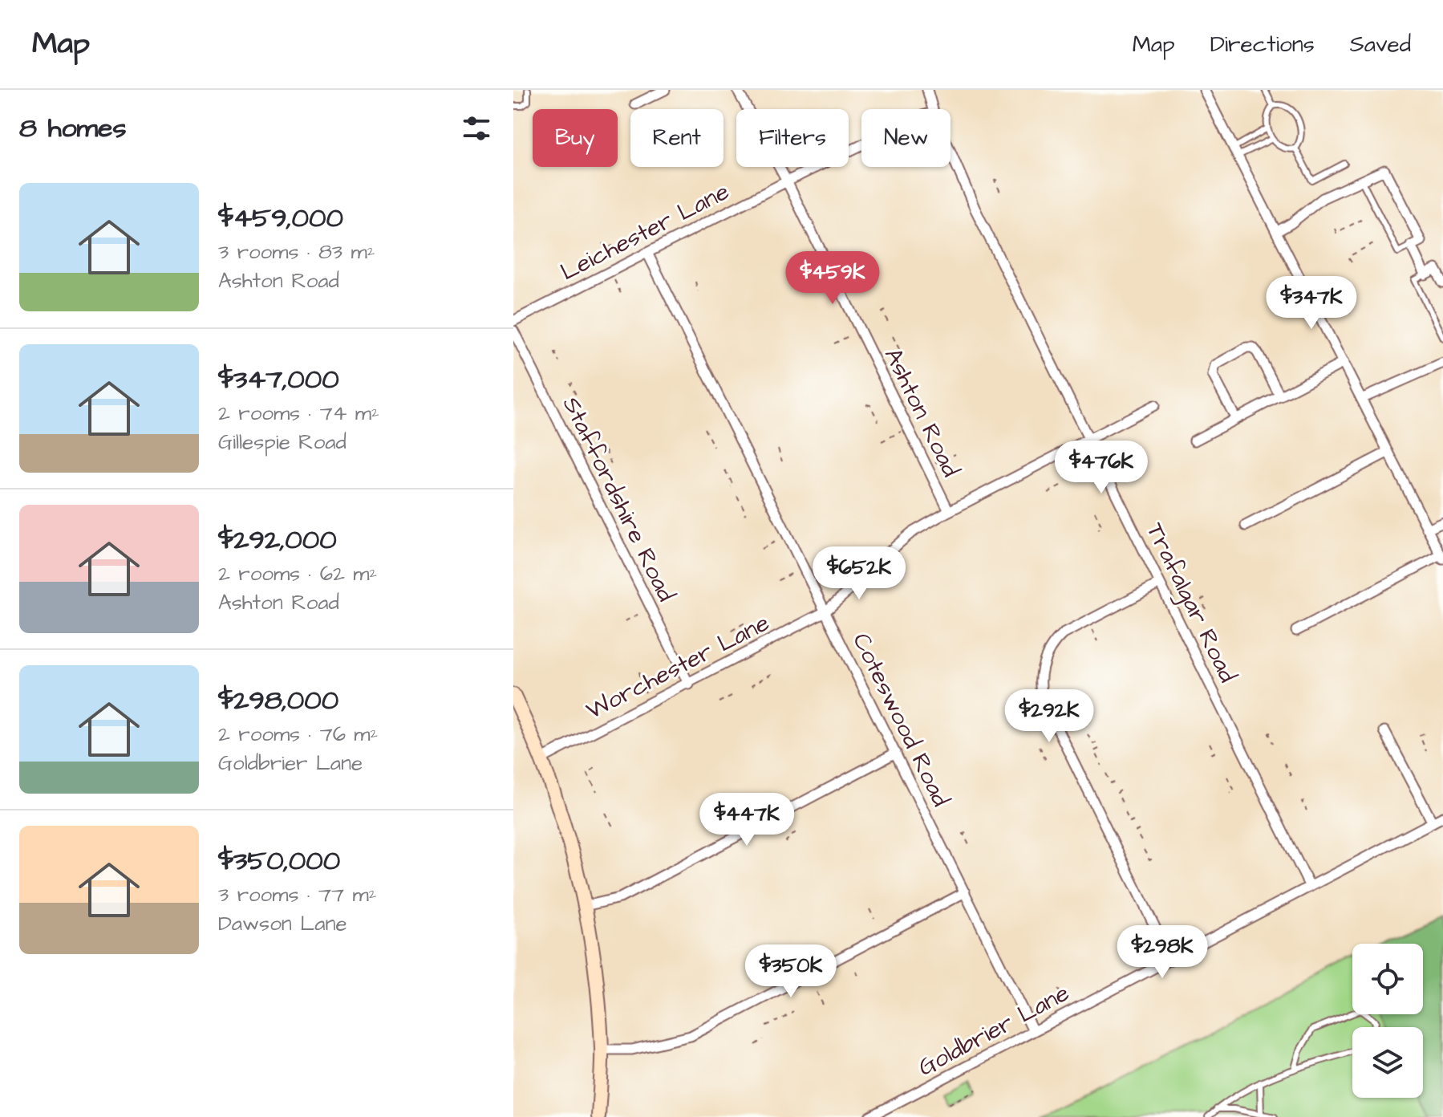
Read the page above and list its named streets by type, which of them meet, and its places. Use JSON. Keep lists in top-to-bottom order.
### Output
{
  "streets": {
    "street": [
      "Leichester Lane",
      "Ashton Road",
      "Staffordshire Road",
      "Trafalgar Road",
      "Worchester Lane",
      "Coteswood Road",
      "Goldbrier Lane"
    ]
  },
  "crossings": [
    ["Leichester Lane", "Ashton Road"],
    ["Leichester Lane", "Coteswood Road"],
    ["Ashton Road", "Worchester Lane"],
    ["Staffordshire Road", "Worchester Lane"],
    ["Trafalgar Road", "Worchester Lane"],
    ["Trafalgar Road", "Goldbrier Lane"],
    ["Worchester Lane", "Coteswood Road"],
    ["Coteswood Road", "Goldbrier Lane"]
  ],
  "page": {
    "header": "Map",
    "nav": ["Map", "Directions", "Saved"],
    "heading": "8 homes",
    "chip": [
      "Buy",
      "Rent",
      "Filters",
      "New"
    ],
    "list": [
      {
        "name": "$459,000",
        "note": "3 rooms · 83 m² · Ashton Road"
      },
      {
        "name": "$347,000",
        "note": "2 rooms · 74 m² · Gillespie Road"
      },
      {
        "name": "$292,000",
        "note": "2 rooms · 62 m² · Ashton Road"
      },
      {
        "name": "$298,000",
        "note": "2 rooms · 76 m² · Goldbrier Lane"
      },
      {
        "name": "$350,000",
        "note": "3 rooms · 77 m² · Dawson Lane"
      }
    ],
    "price": [
      "$459K",
      "$347K",
      "$476K",
      "$652K",
      "$292K",
      "$447K",
      "$298K",
      "$350K"
    ]
  }
}
